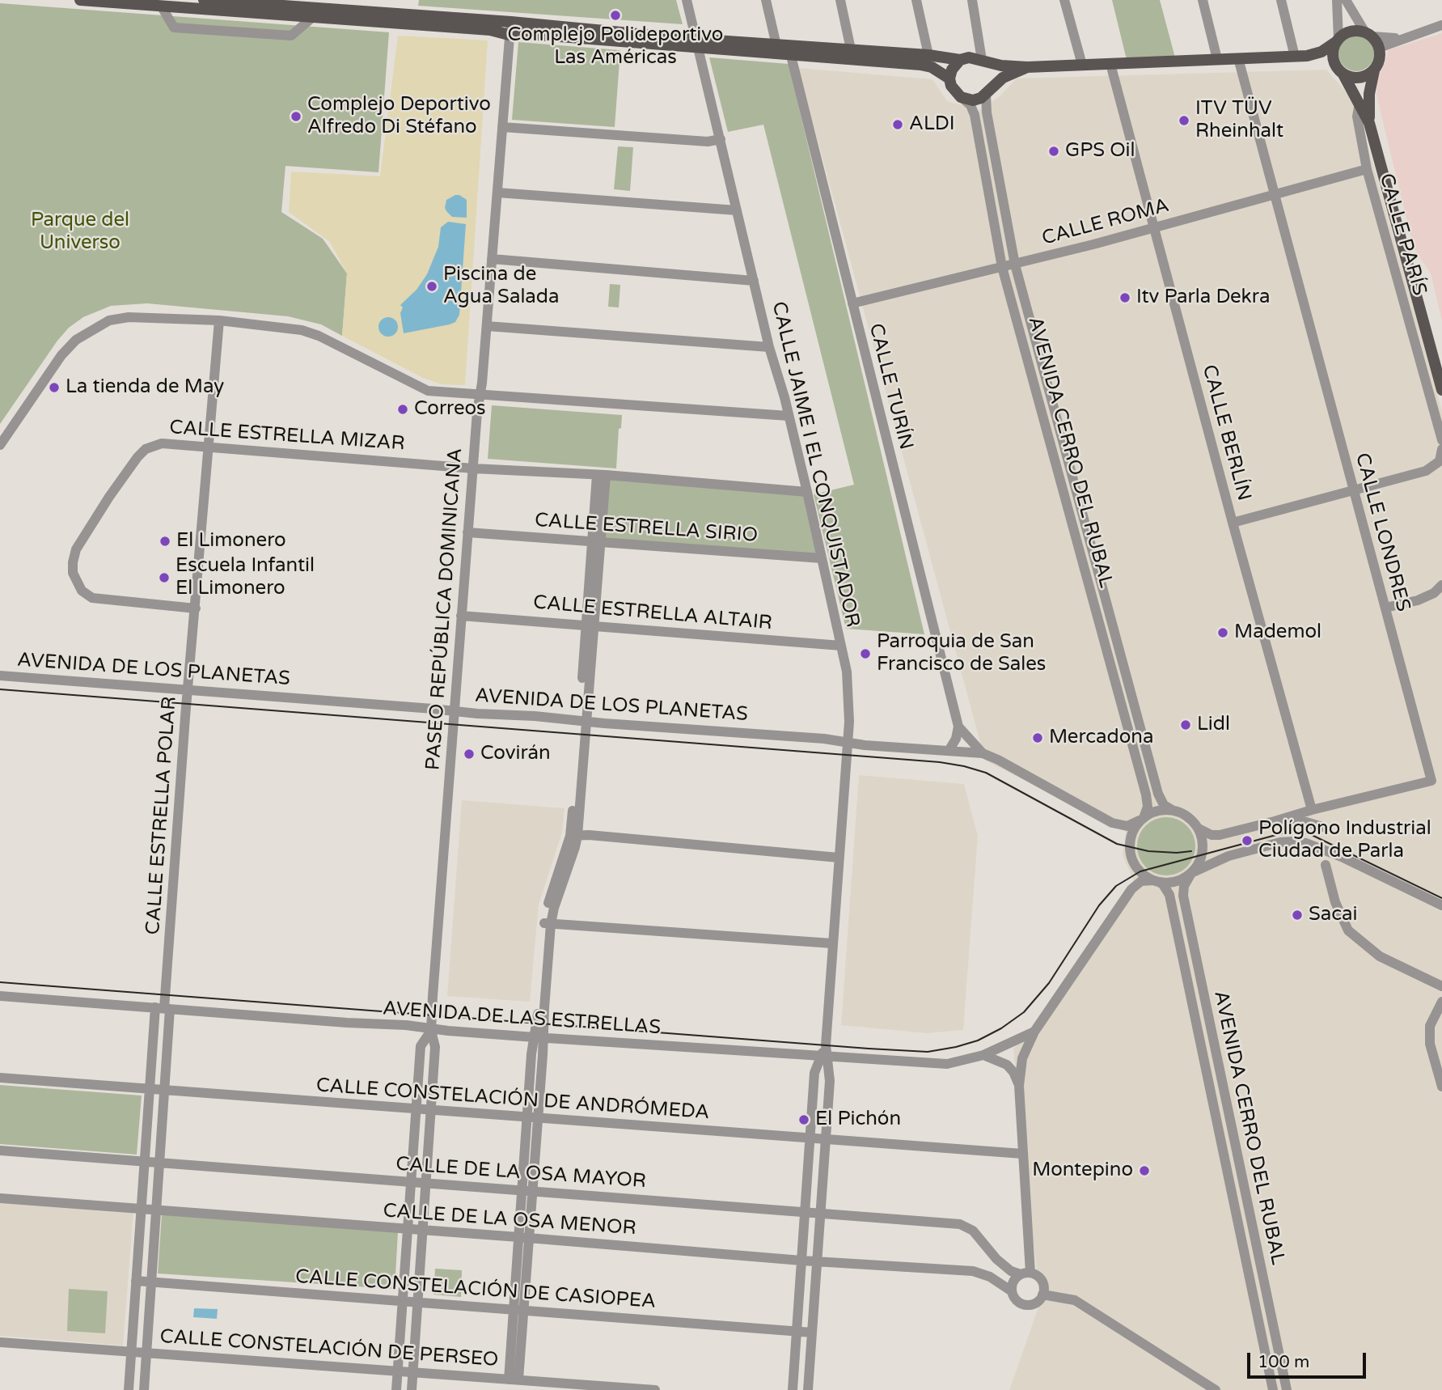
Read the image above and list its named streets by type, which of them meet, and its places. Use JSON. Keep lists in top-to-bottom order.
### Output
{
  "streets": {
    "street": [
      "CALLE ROMA",
      "CALLE PARÍS",
      "CALLE TURÍN",
      "CALLE BERLÍN",
      "CALLE ESTRELLA MIZAR",
      "AVENIDA CERRO DEL RUBAL",
      "CALLE JAIME I EL CONQUISTADOR",
      "CALLE ESTRELLA SIRIO",
      "CALLE LONDRES",
      "PASEO REPÚBLICA DOMINICANA",
      "CALLE ESTRELLA ALTAIR",
      "AVENIDA DE LOS PLANETAS",
      "CALLE ESTRELLA POLAR",
      "AVENIDA DE LAS ESTRELLAS",
      "CALLE CONSTELACIÓN DE ANDRÓMEDA",
      "CALLE DE LA OSA MAYOR",
      "CALLE DE LA OSA MENOR",
      "CALLE CONSTELACIÓN DE CASIOPEA",
      "CALLE CONSTELACIÓN DE PERSEO"
    ]
  },
  "crossings": [
    ["CALLE ROMA", "CALLE PARÍS"],
    ["CALLE ROMA", "CALLE TURÍN"],
    ["CALLE ROMA", "CALLE BERLÍN"],
    ["CALLE ROMA", "AVENIDA CERRO DEL RUBAL"],
    ["CALLE ROMA", "CALLE LONDRES"],
    ["CALLE TURÍN", "AVENIDA CERRO DEL RUBAL"],
    ["CALLE TURÍN", "CALLE LONDRES"],
    ["CALLE TURÍN", "AVENIDA DE LOS PLANETAS"],
    ["CALLE BERLÍN", "CALLE LONDRES"],
    ["CALLE ESTRELLA MIZAR", "CALLE JAIME I EL CONQUISTADOR"],
    ["CALLE ESTRELLA MIZAR", "PASEO REPÚBLICA DOMINICANA"],
    ["CALLE ESTRELLA MIZAR", "CALLE ESTRELLA POLAR"],
    ["AVENIDA CERRO DEL RUBAL", "CALLE LONDRES"],
    ["CALLE JAIME I EL CONQUISTADOR", "CALLE ESTRELLA SIRIO"],
    ["CALLE JAIME I EL CONQUISTADOR", "CALLE ESTRELLA ALTAIR"],
    ["CALLE JAIME I EL CONQUISTADOR", "AVENIDA DE LOS PLANETAS"],
    ["CALLE JAIME I EL CONQUISTADOR", "AVENIDA DE LAS ESTRELLAS"],
    ["CALLE JAIME I EL CONQUISTADOR", "CALLE CONSTELACIÓN DE ANDRÓMEDA"],
    ["CALLE JAIME I EL CONQUISTADOR", "CALLE DE LA OSA MAYOR"],
    ["CALLE JAIME I EL CONQUISTADOR", "CALLE DE LA OSA MENOR"],
    ["CALLE JAIME I EL CONQUISTADOR", "CALLE CONSTELACIÓN DE CASIOPEA"],
    ["CALLE ESTRELLA SIRIO", "PASEO REPÚBLICA DOMINICANA"],
    ["PASEO REPÚBLICA DOMINICANA", "CALLE ESTRELLA ALTAIR"],
    ["PASEO REPÚBLICA DOMINICANA", "AVENIDA DE LOS PLANETAS"],
    ["PASEO REPÚBLICA DOMINICANA", "AVENIDA DE LAS ESTRELLAS"],
    ["PASEO REPÚBLICA DOMINICANA", "CALLE CONSTELACIÓN DE ANDRÓMEDA"],
    ["PASEO REPÚBLICA DOMINICANA", "CALLE DE LA OSA MAYOR"],
    ["PASEO REPÚBLICA DOMINICANA", "CALLE DE LA OSA MENOR"],
    ["PASEO REPÚBLICA DOMINICANA", "CALLE CONSTELACIÓN DE CASIOPEA"],
    ["PASEO REPÚBLICA DOMINICANA", "CALLE CONSTELACIÓN DE PERSEO"],
    ["AVENIDA DE LOS PLANETAS", "CALLE ESTRELLA POLAR"],
    ["CALLE ESTRELLA POLAR", "AVENIDA DE LAS ESTRELLAS"],
    ["CALLE ESTRELLA POLAR", "CALLE CONSTELACIÓN DE ANDRÓMEDA"],
    ["CALLE ESTRELLA POLAR", "CALLE DE LA OSA MAYOR"],
    ["CALLE ESTRELLA POLAR", "CALLE DE LA OSA MENOR"],
    ["CALLE ESTRELLA POLAR", "CALLE CONSTELACIÓN DE CASIOPEA"],
    ["CALLE ESTRELLA POLAR", "CALLE CONSTELACIÓN DE PERSEO"],
    ["CALLE DE LA OSA MAYOR", "CALLE DE LA OSA MENOR"]
  ],
  "parks": ["Parque del Universo"],
  "places": [
    "Complejo Polideportivo Las Américas",
    "Complejo Deportivo Alfredo Di Stéfano",
    "ITV TÜV Rheinhalt",
    "ALDI",
    "GPS Oil",
    "Piscina de Agua Salada",
    "Itv Parla Dekra",
    "La tienda de May",
    "Correos",
    "El Limonero",
    "Escuela Infantil El Limonero",
    "Mademol",
    "Parroquia de San Francisco de Sales",
    "Lidl",
    "Mercadona",
    "Covirán",
    "Polígono Industrial Ciudad de Parla",
    "Sacai",
    "El Pichón",
    "Montepino"
  ],
  "scale_bar": "100 m"
}
